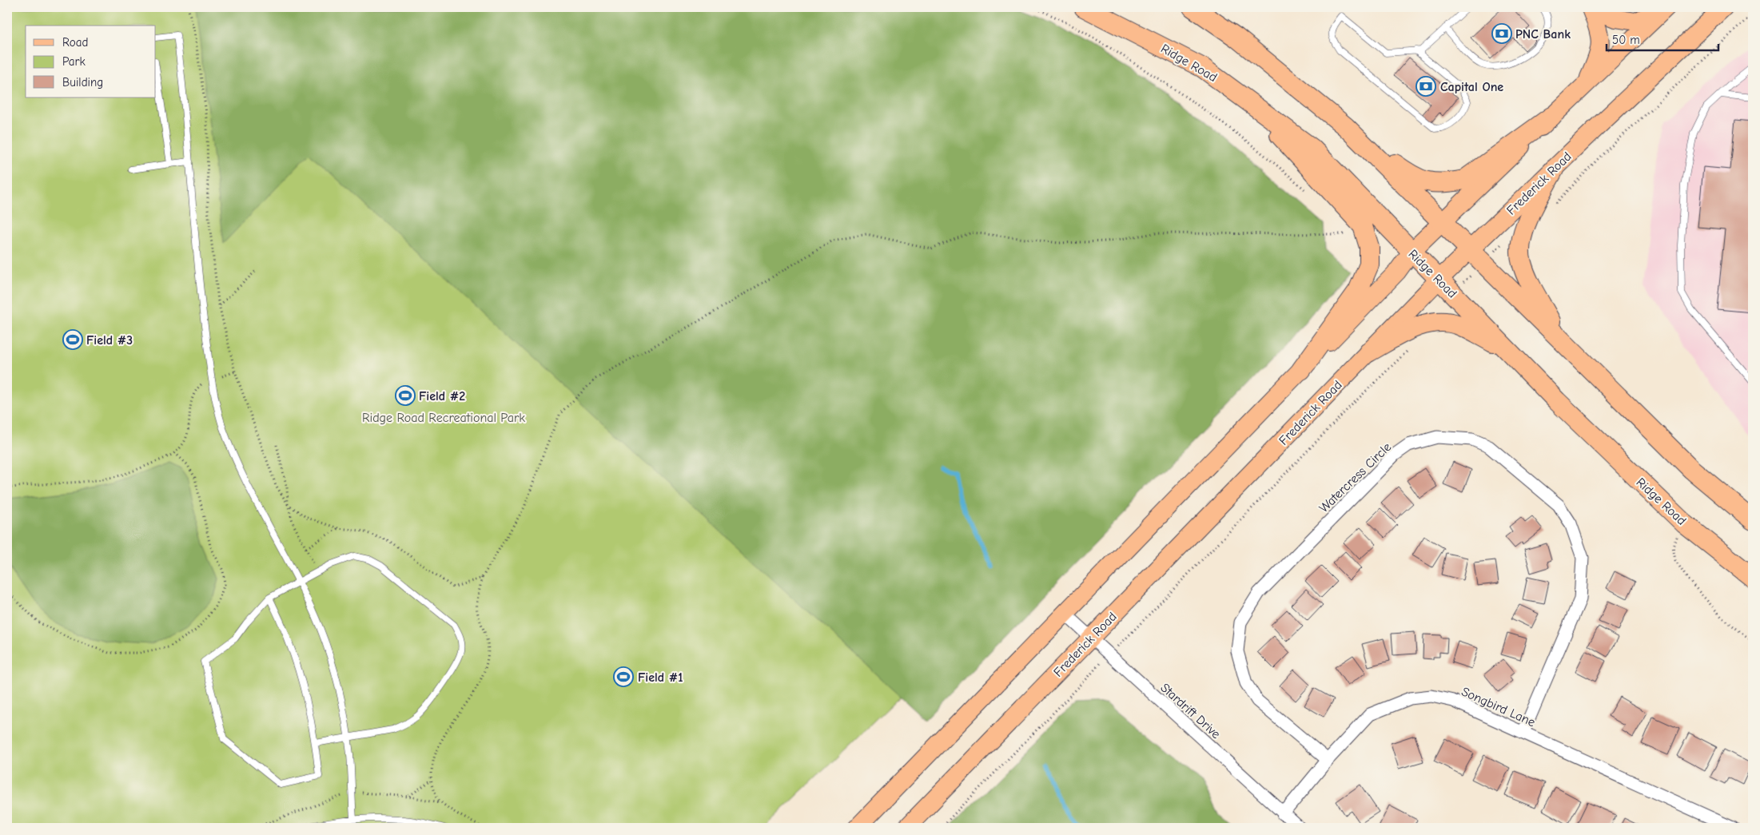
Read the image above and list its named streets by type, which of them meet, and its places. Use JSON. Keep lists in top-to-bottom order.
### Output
{
  "streets": {
    "highway": ["Ridge Road"],
    "main road": ["Frederick Road"],
    "street": ["Watercress Circle", "Songbird Lane", "Stardrift Drive"]
  },
  "crossings": [
    ["Ridge Road", "Frederick Road"],
    ["Frederick Road", "Stardrift Drive"],
    ["Watercress Circle", "Songbird Lane"],
    ["Songbird Lane", "Stardrift Drive"]
  ],
  "parks": ["Ridge Road Recreational Park"],
  "places": {
    "bank": ["PNC Bank", "Capital One"],
    "sports": ["Field #3", "Field #2", "Field #1"]
  },
  "legend": ["Road", "Park", "Building"],
  "scale_bar": "50 m"
}
